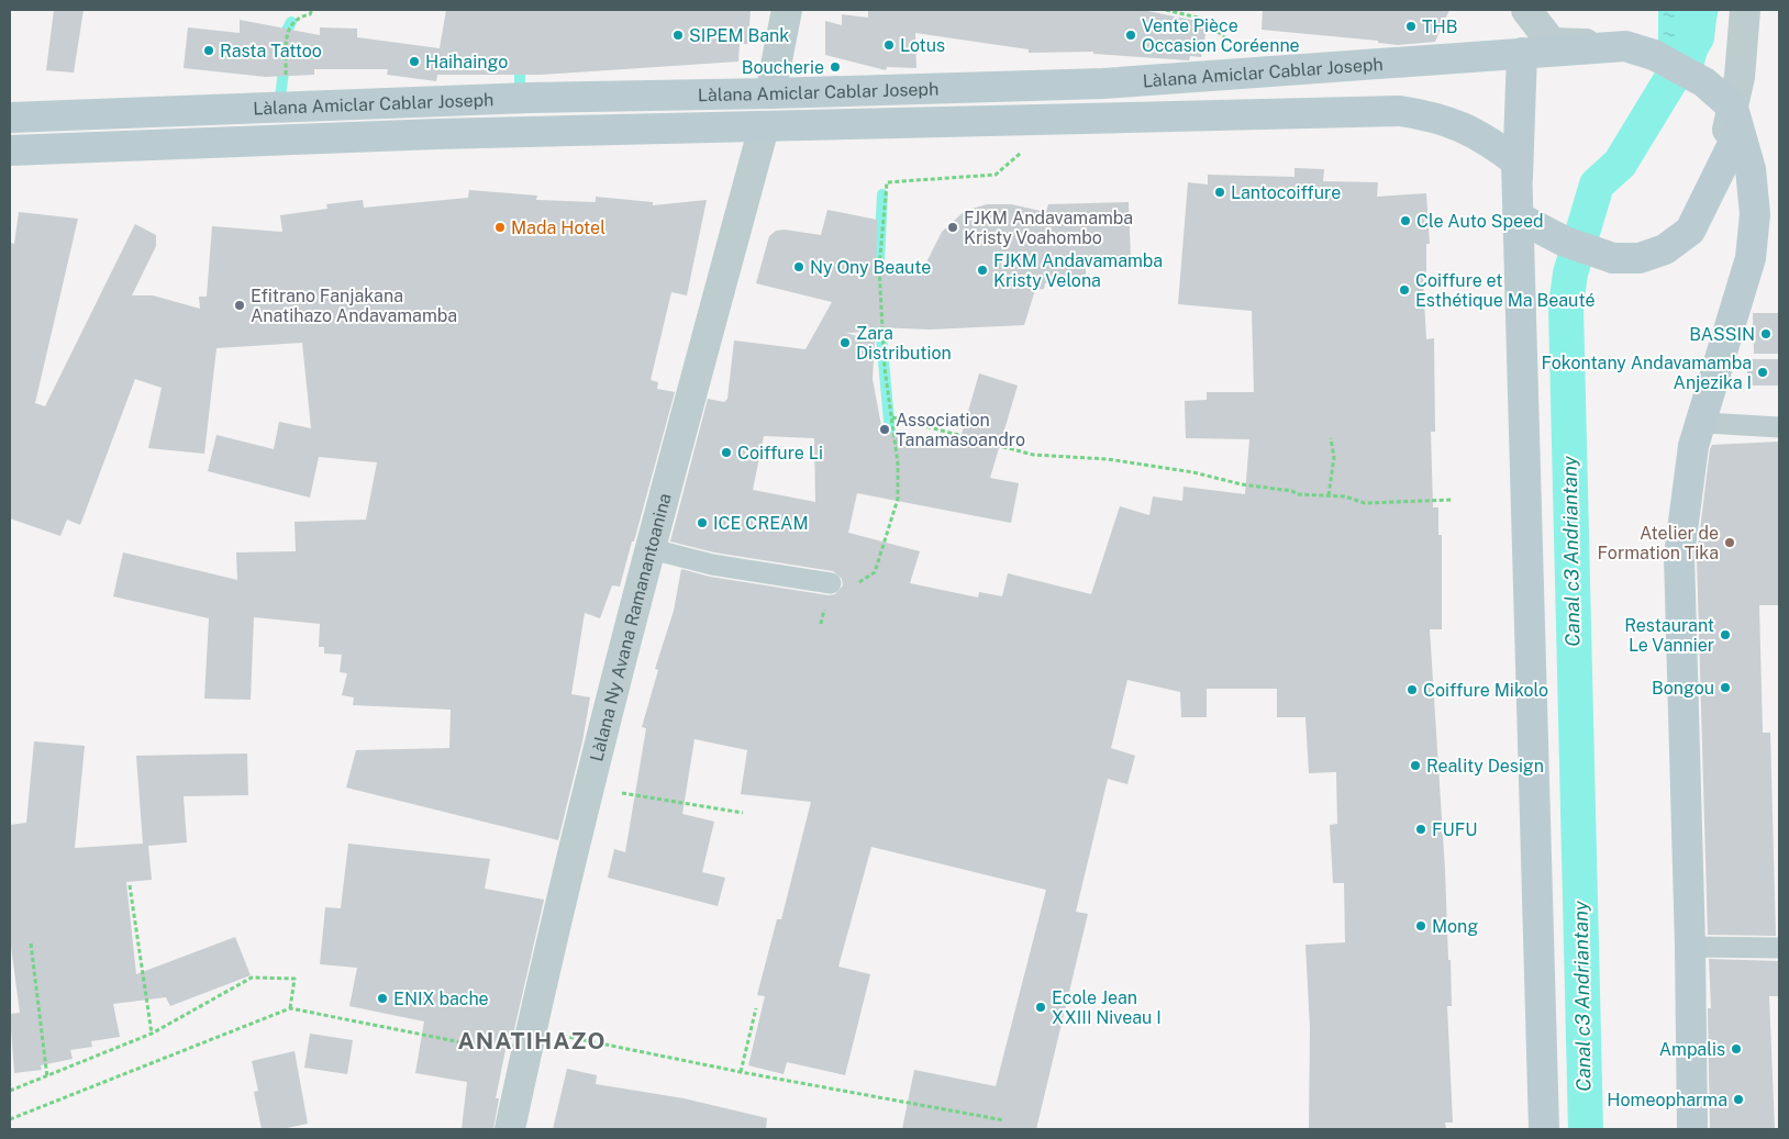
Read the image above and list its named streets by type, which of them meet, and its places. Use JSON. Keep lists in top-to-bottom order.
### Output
{
  "streets": {
    "main road": ["Làlana Amiclar Cablar Joseph"],
    "street": ["Làlana Ny Avana Ramanantoanina"]
  },
  "crossings": [
    ["Làlana Amiclar Cablar Joseph", "Làlana Ny Avana Ramanantoanina"]
  ],
  "districts": ["ANATIHAZO"],
  "water": ["Canal c3 Andriantany"],
  "places": [
    "THB",
    "SIPEM Bank",
    "Vente Pièce Occasion Coréenne",
    "Lotus",
    "Rasta Tattoo",
    "Haihaingo",
    "Boucherie",
    "Lantocoiffure",
    "Cle Auto Speed",
    "Mada Hotel",
    "FJKM Andavamamba Kristy Voahombo",
    "Ny Ony Beaute",
    "FJKM Andavamamba Kristy Velona",
    "Coiffure et Esthétique Ma Beauté",
    "Efitrano Fanjakana Anatihazo Andavamamba",
    "BASSIN",
    "Zara Distribution",
    "Fokontany Andavamamba Anjezika I",
    "Association Tanamasoandro",
    "Coiffure Li",
    "ICE CREAM",
    "Atelier de Formation Tika",
    "Restaurant Le Vannier",
    "Bongou",
    "Coiffure Mikolo",
    "Reality Design",
    "FUFU",
    "Mong",
    "ENIX bache",
    "Ecole Jean XXIII Niveau I",
    "Ampalis",
    "Homeopharma"
  ]
}
